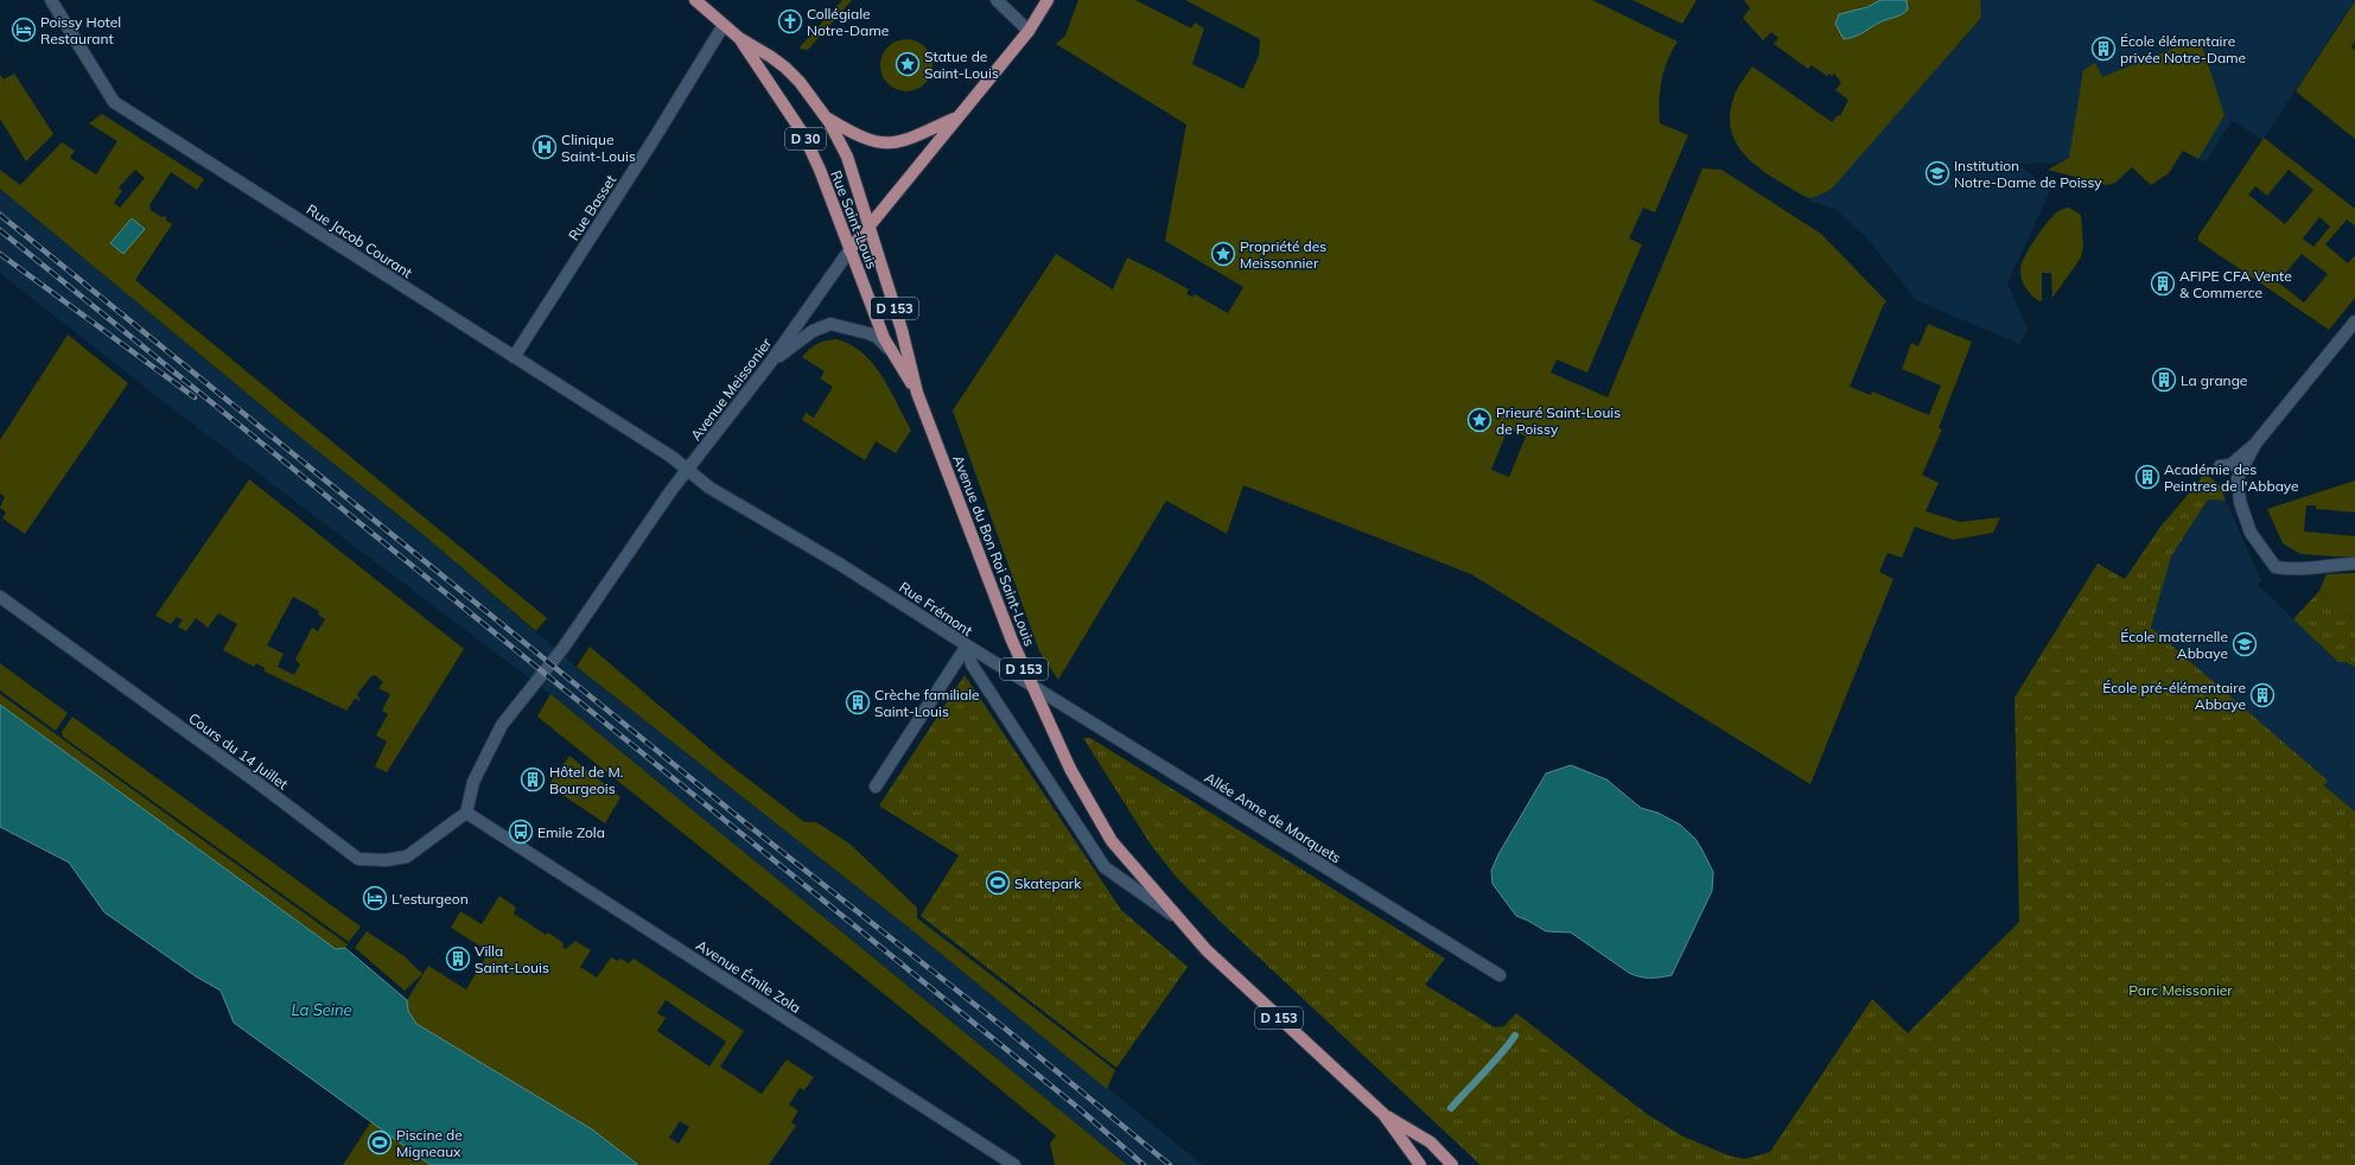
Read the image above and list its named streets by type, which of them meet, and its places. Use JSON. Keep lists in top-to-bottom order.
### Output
{
  "streets": {
    "main road": [
      "D 30",
      "Rue Saint-Louis",
      "D 153",
      "Avenue Meissonier",
      "Avenue du Bon Roi Saint-Louis"
    ],
    "street": [
      "Rue Basset",
      "Rue Jacob Courant",
      "Rue Frémont",
      "Cours du 14 Juillet",
      "Allée Anne de Marquets",
      "Avenue Émile Zola"
    ]
  },
  "crossings": [
    ["D 30", "Avenue Meissonier"],
    ["D 30", "Avenue du Bon Roi Saint-Louis"],
    ["Rue Basset", "Rue Saint-Louis"],
    ["Rue Basset", "Rue Jacob Courant"],
    ["Rue Saint-Louis", "Avenue Meissonier"],
    ["Rue Saint-Louis", "Avenue du Bon Roi Saint-Louis"],
    ["Rue Jacob Courant", "Avenue Meissonier"],
    ["Rue Jacob Courant", "Rue Frémont"],
    ["Avenue Meissonier", "Avenue du Bon Roi Saint-Louis"],
    ["Avenue Meissonier", "Rue Frémont"],
    ["Avenue Meissonier", "Cours du 14 Juillet"],
    ["Avenue Meissonier", "Avenue Émile Zola"],
    ["Avenue du Bon Roi Saint-Louis", "Rue Frémont"],
    ["Avenue du Bon Roi Saint-Louis", "Allée Anne de Marquets"],
    ["Rue Frémont", "Allée Anne de Marquets"],
    ["Cours du 14 Juillet", "Avenue Émile Zola"]
  ],
  "water": ["La Seine"],
  "parks": ["Parc Meissonier"],
  "places": {
    "church": ["Collégiale Notre-Dame"],
    "hotel": ["Poissy Hotel Restaurant", "L'esturgeon"],
    "building": [
      "École élémentaire privée Notre-Dame",
      "AFIPE CFA Vente & Commerce",
      "La grange",
      "Académie des Peintres de l'Abbaye",
      "École pré-élémentaire Abbaye",
      "Crèche familiale Saint-Louis",
      "Hôtel de M. Bourgeois",
      "Villa Saint-Louis"
    ],
    "place": ["Statue de Saint-Louis", "Propriété des Meissonnier", "Prieuré Saint-Louis de Poissy"],
    "hospital": ["Clinique Saint-Louis"],
    "school or university": ["Institution Notre-Dame de Poissy", "École maternelle Abbaye"],
    "bus stop": ["Emile Zola"],
    "sports": ["Skatepark", "Piscine de Migneaux"]
  }
}
